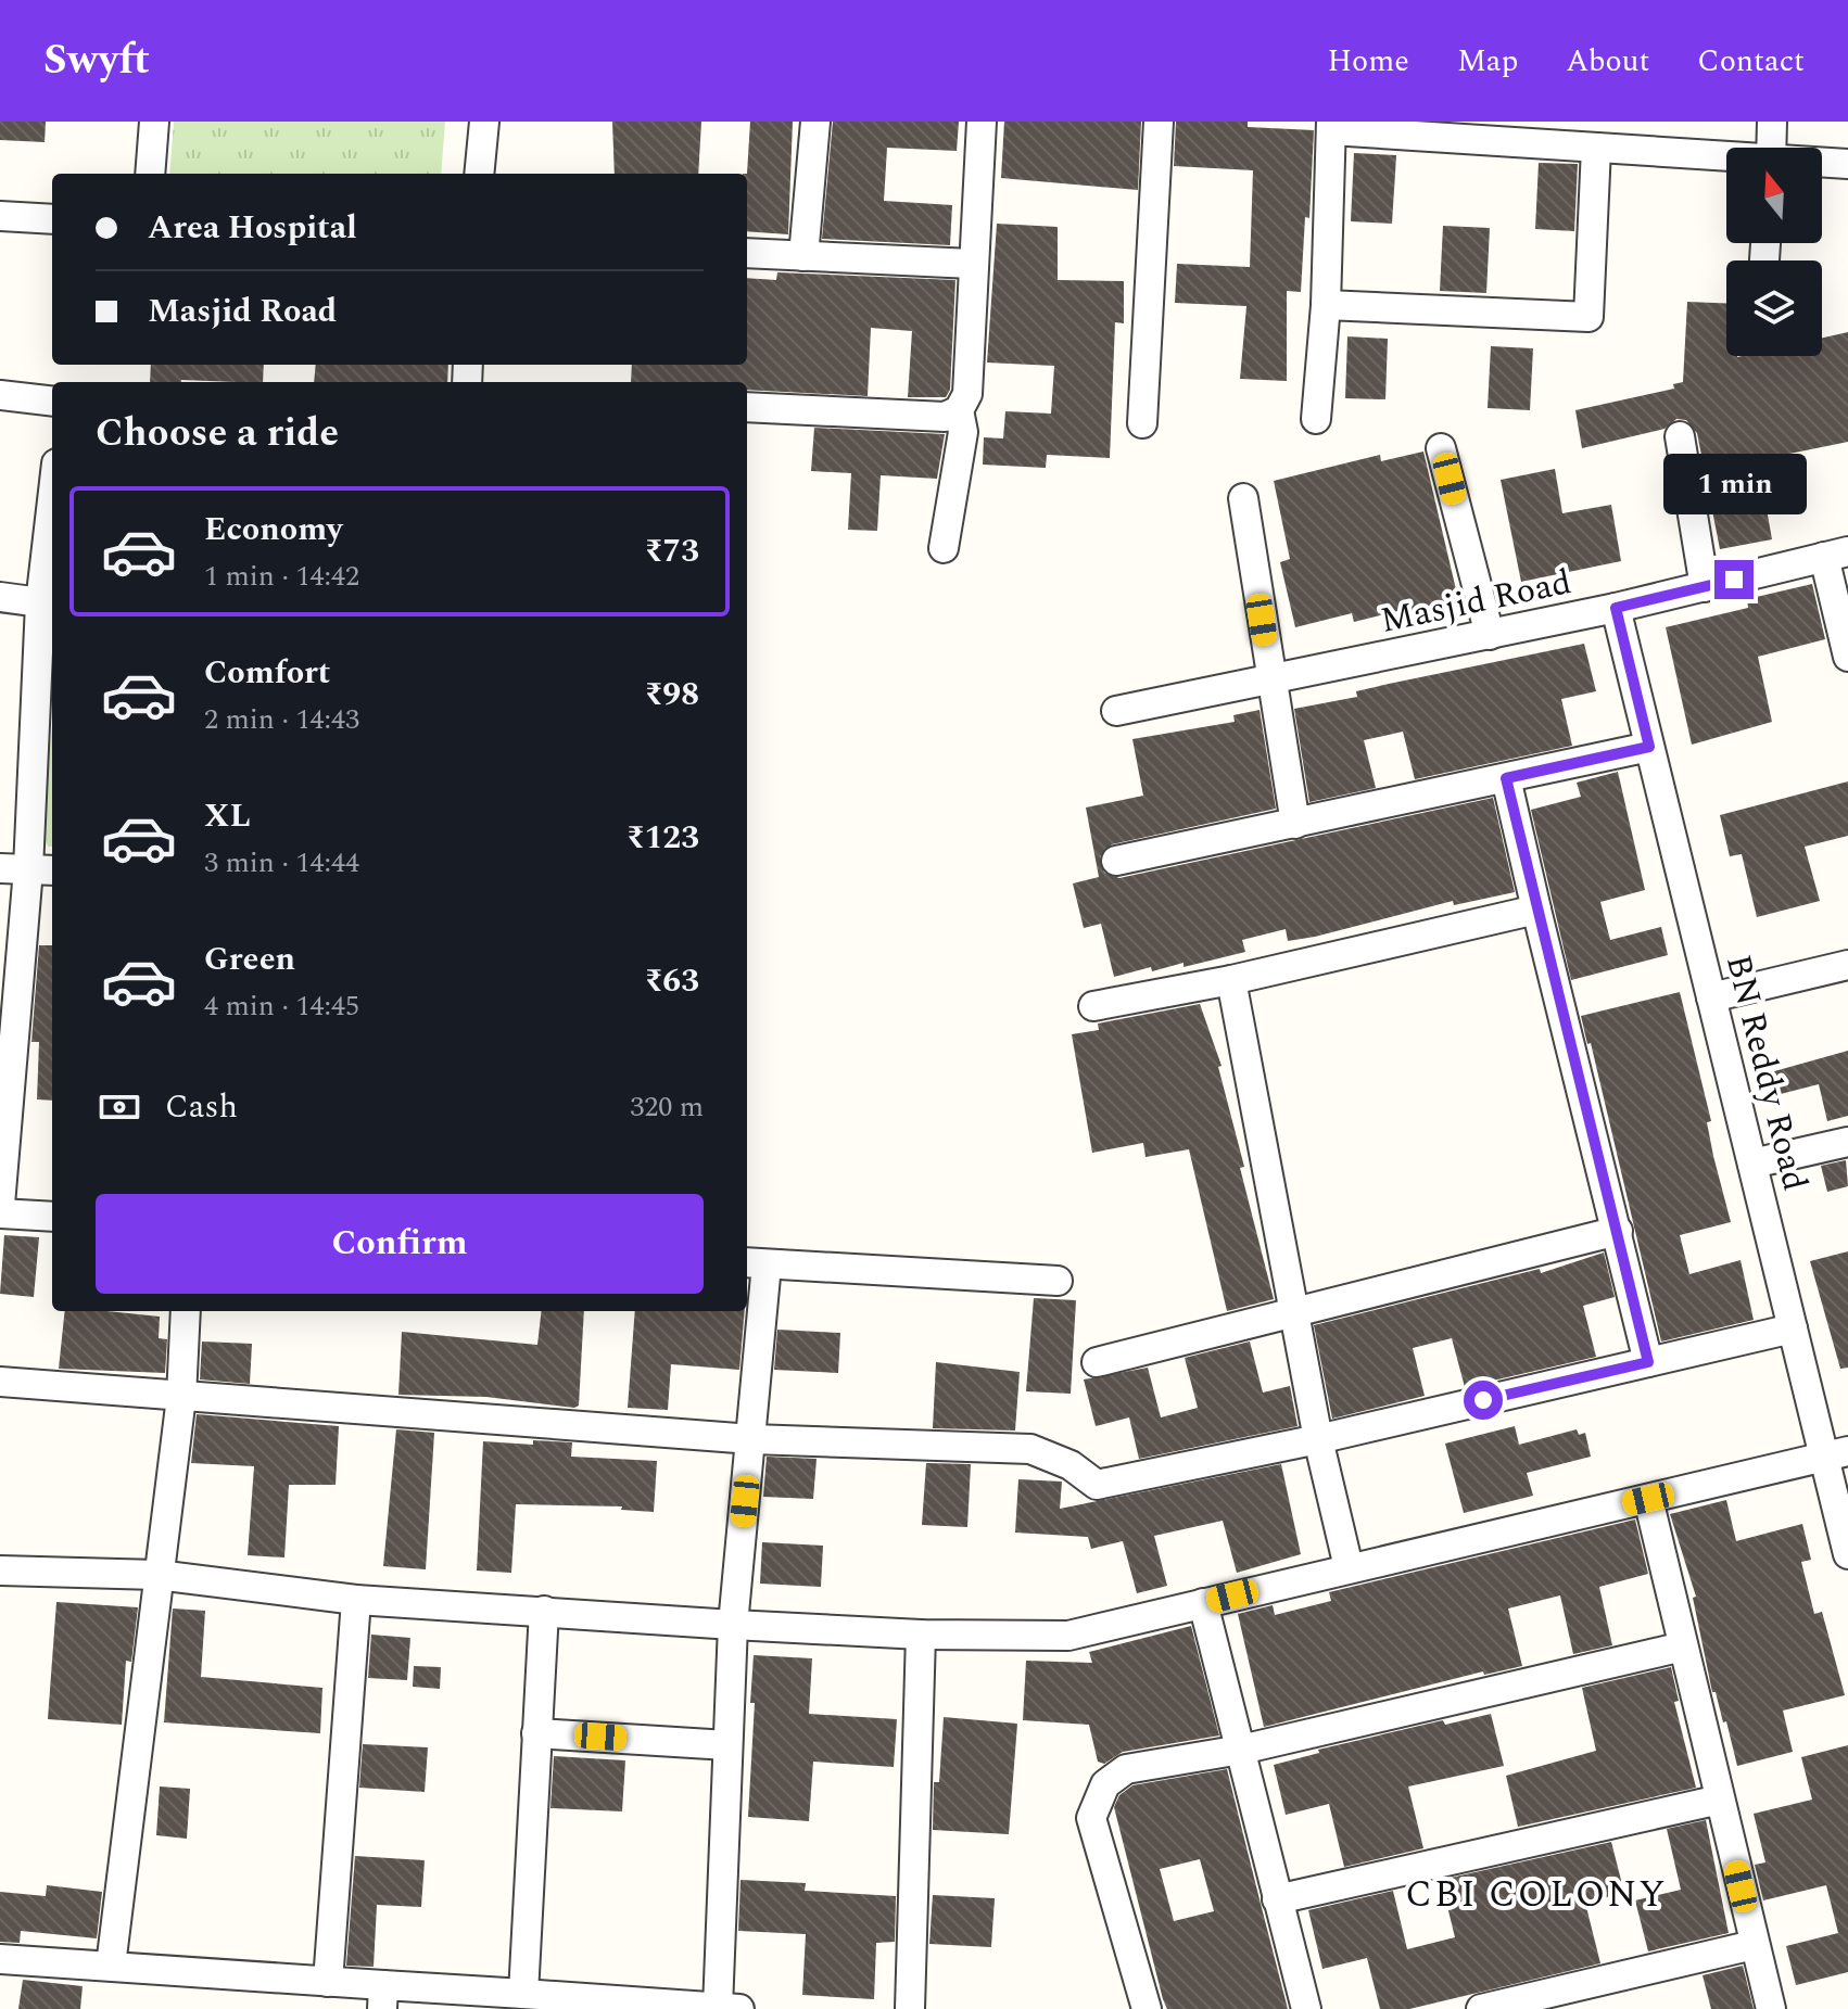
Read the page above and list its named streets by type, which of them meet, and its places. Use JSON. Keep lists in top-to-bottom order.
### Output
{
  "streets": {
    "street": ["Masjid Road", "BN Reddy Road"]
  },
  "crossings": [
    ["Masjid Road", "BN Reddy Road"]
  ],
  "districts": ["CBI COLONY"],
  "north": "top",
  "page": {
    "header": "Swyft",
    "nav": [
      "Home",
      "Map",
      "About",
      "Contact"
    ],
    "banner": ["Area Hospital", "Masjid Road"],
    "heading": "Choose a ride",
    "bubble": "1 min",
    "list": [
      {
        "name": "Economy",
        "note": "1 min · 14:42",
        "value": "₹73"
      },
      {
        "name": "Comfort",
        "note": "2 min · 14:43",
        "value": "₹98"
      },
      {
        "name": "XL",
        "note": "3 min · 14:44",
        "value": "₹123"
      },
      {
        "name": "Green",
        "note": "4 min · 14:45",
        "value": "₹63"
      }
    ],
    "pay": ["Cash", "320 m"],
    "buttons": "Confirm"
  }
}
